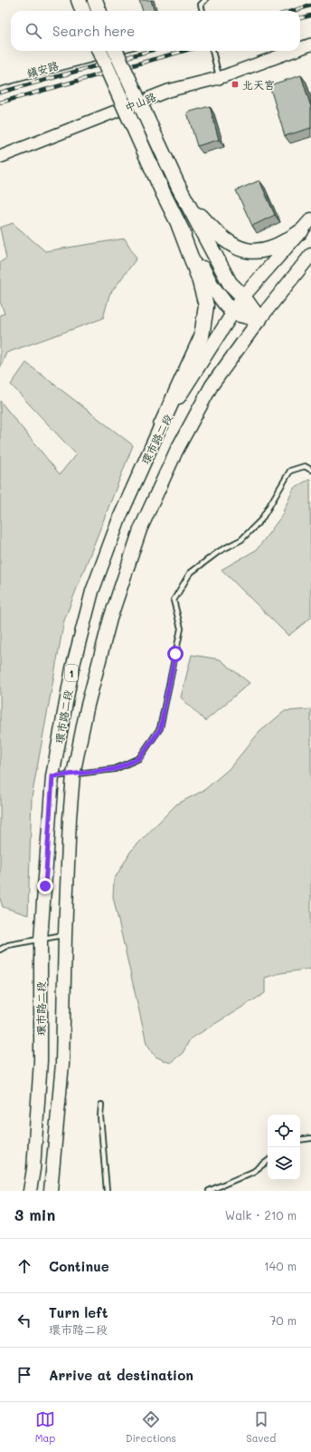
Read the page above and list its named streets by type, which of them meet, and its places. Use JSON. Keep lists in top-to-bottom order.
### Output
{
  "streets": {
    "main road": ["環市路二段", "1"],
    "street": ["中山路"],
    "lane": ["鎮安路"]
  },
  "places": {
    "transit": ["北天宮"]
  },
  "page": {
    "search": "Search here",
    "heading": ["3 min", "Walk · 210 m"],
    "list": [
      ["Continue", "140 m"],
      ["Turn left", "環市路二段", "70 m"],
      "Arrive at destination"
    ],
    "nav": ["Map", "Directions", "Saved"]
  }
}
